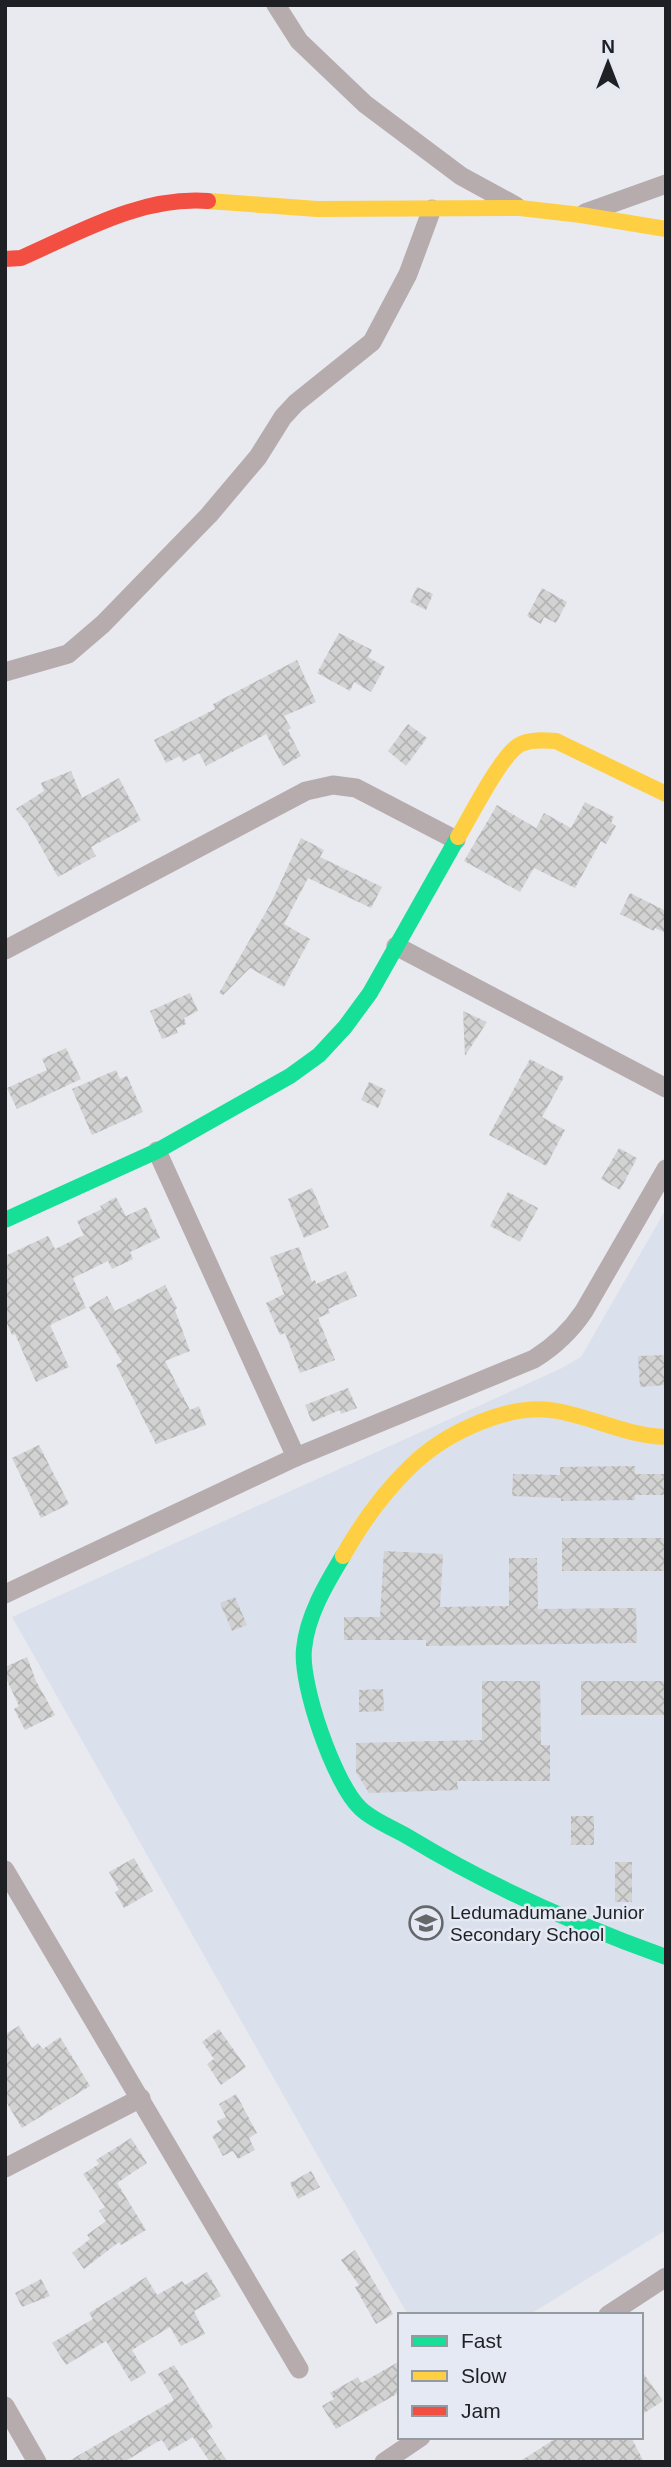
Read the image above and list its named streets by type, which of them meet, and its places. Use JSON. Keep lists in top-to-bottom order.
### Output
{
  "places": {
    "school or university": ["Ledumadumane Junior Secondary School"]
  },
  "legend": ["Fast", "Slow", "Jam"],
  "north": "top"
}
